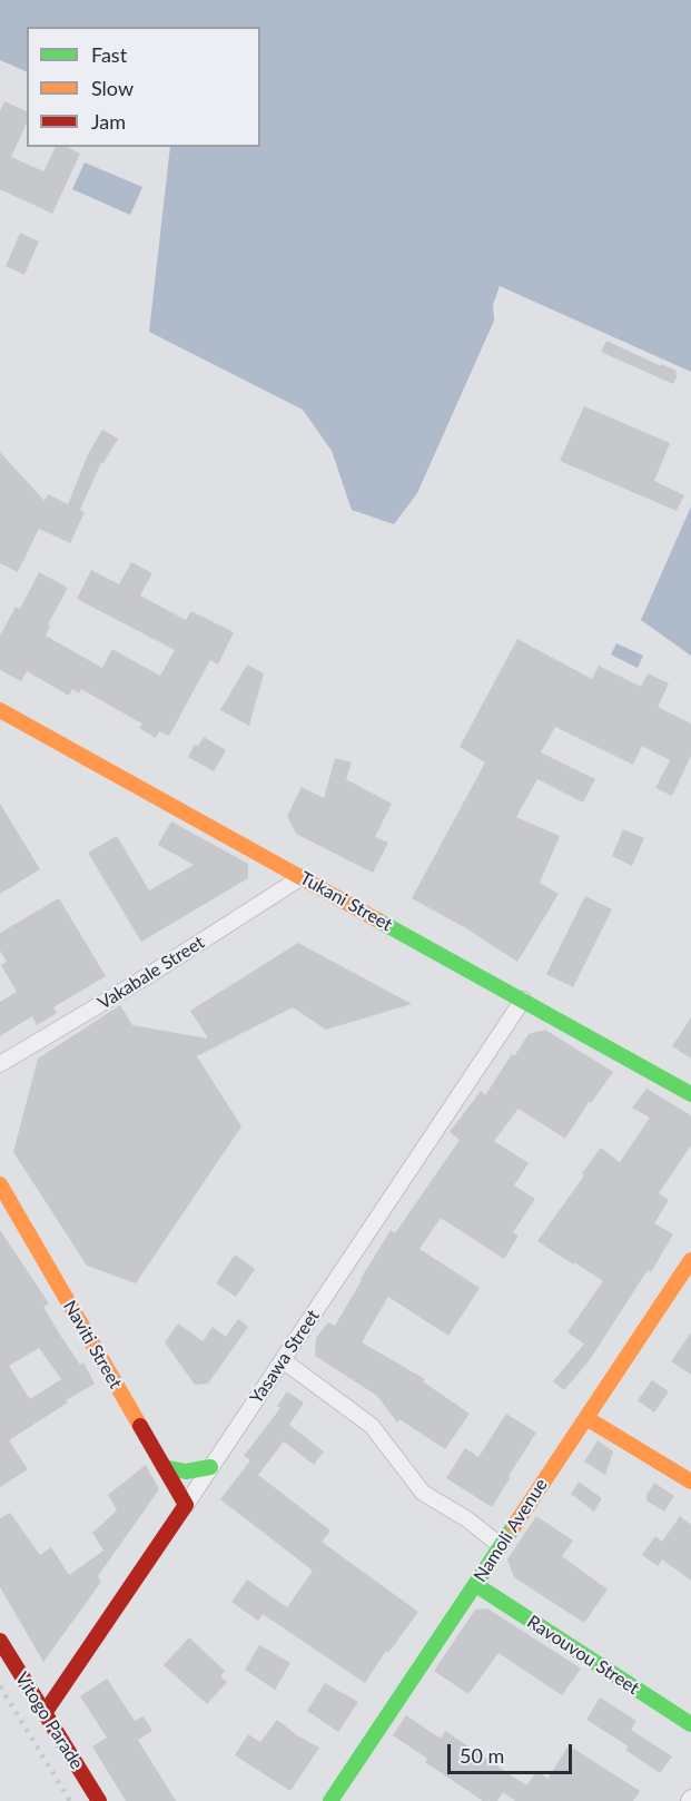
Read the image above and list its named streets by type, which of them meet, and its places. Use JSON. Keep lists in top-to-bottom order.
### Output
{
  "streets": {
    "street": [
      "Tukani Street",
      "Vakabale Street",
      "Naviti Street",
      "Yasawa Street",
      "Namoli Avenue",
      "Ravouvou Street",
      "Vitogo Parade"
    ]
  },
  "crossings": [
    ["Tukani Street", "Vakabale Street"],
    ["Tukani Street", "Yasawa Street"],
    ["Naviti Street", "Yasawa Street"],
    ["Yasawa Street", "Vitogo Parade"],
    ["Namoli Avenue", "Ravouvou Street"]
  ],
  "legend": ["Fast", "Slow", "Jam"],
  "scale_bar": "50 m"
}
